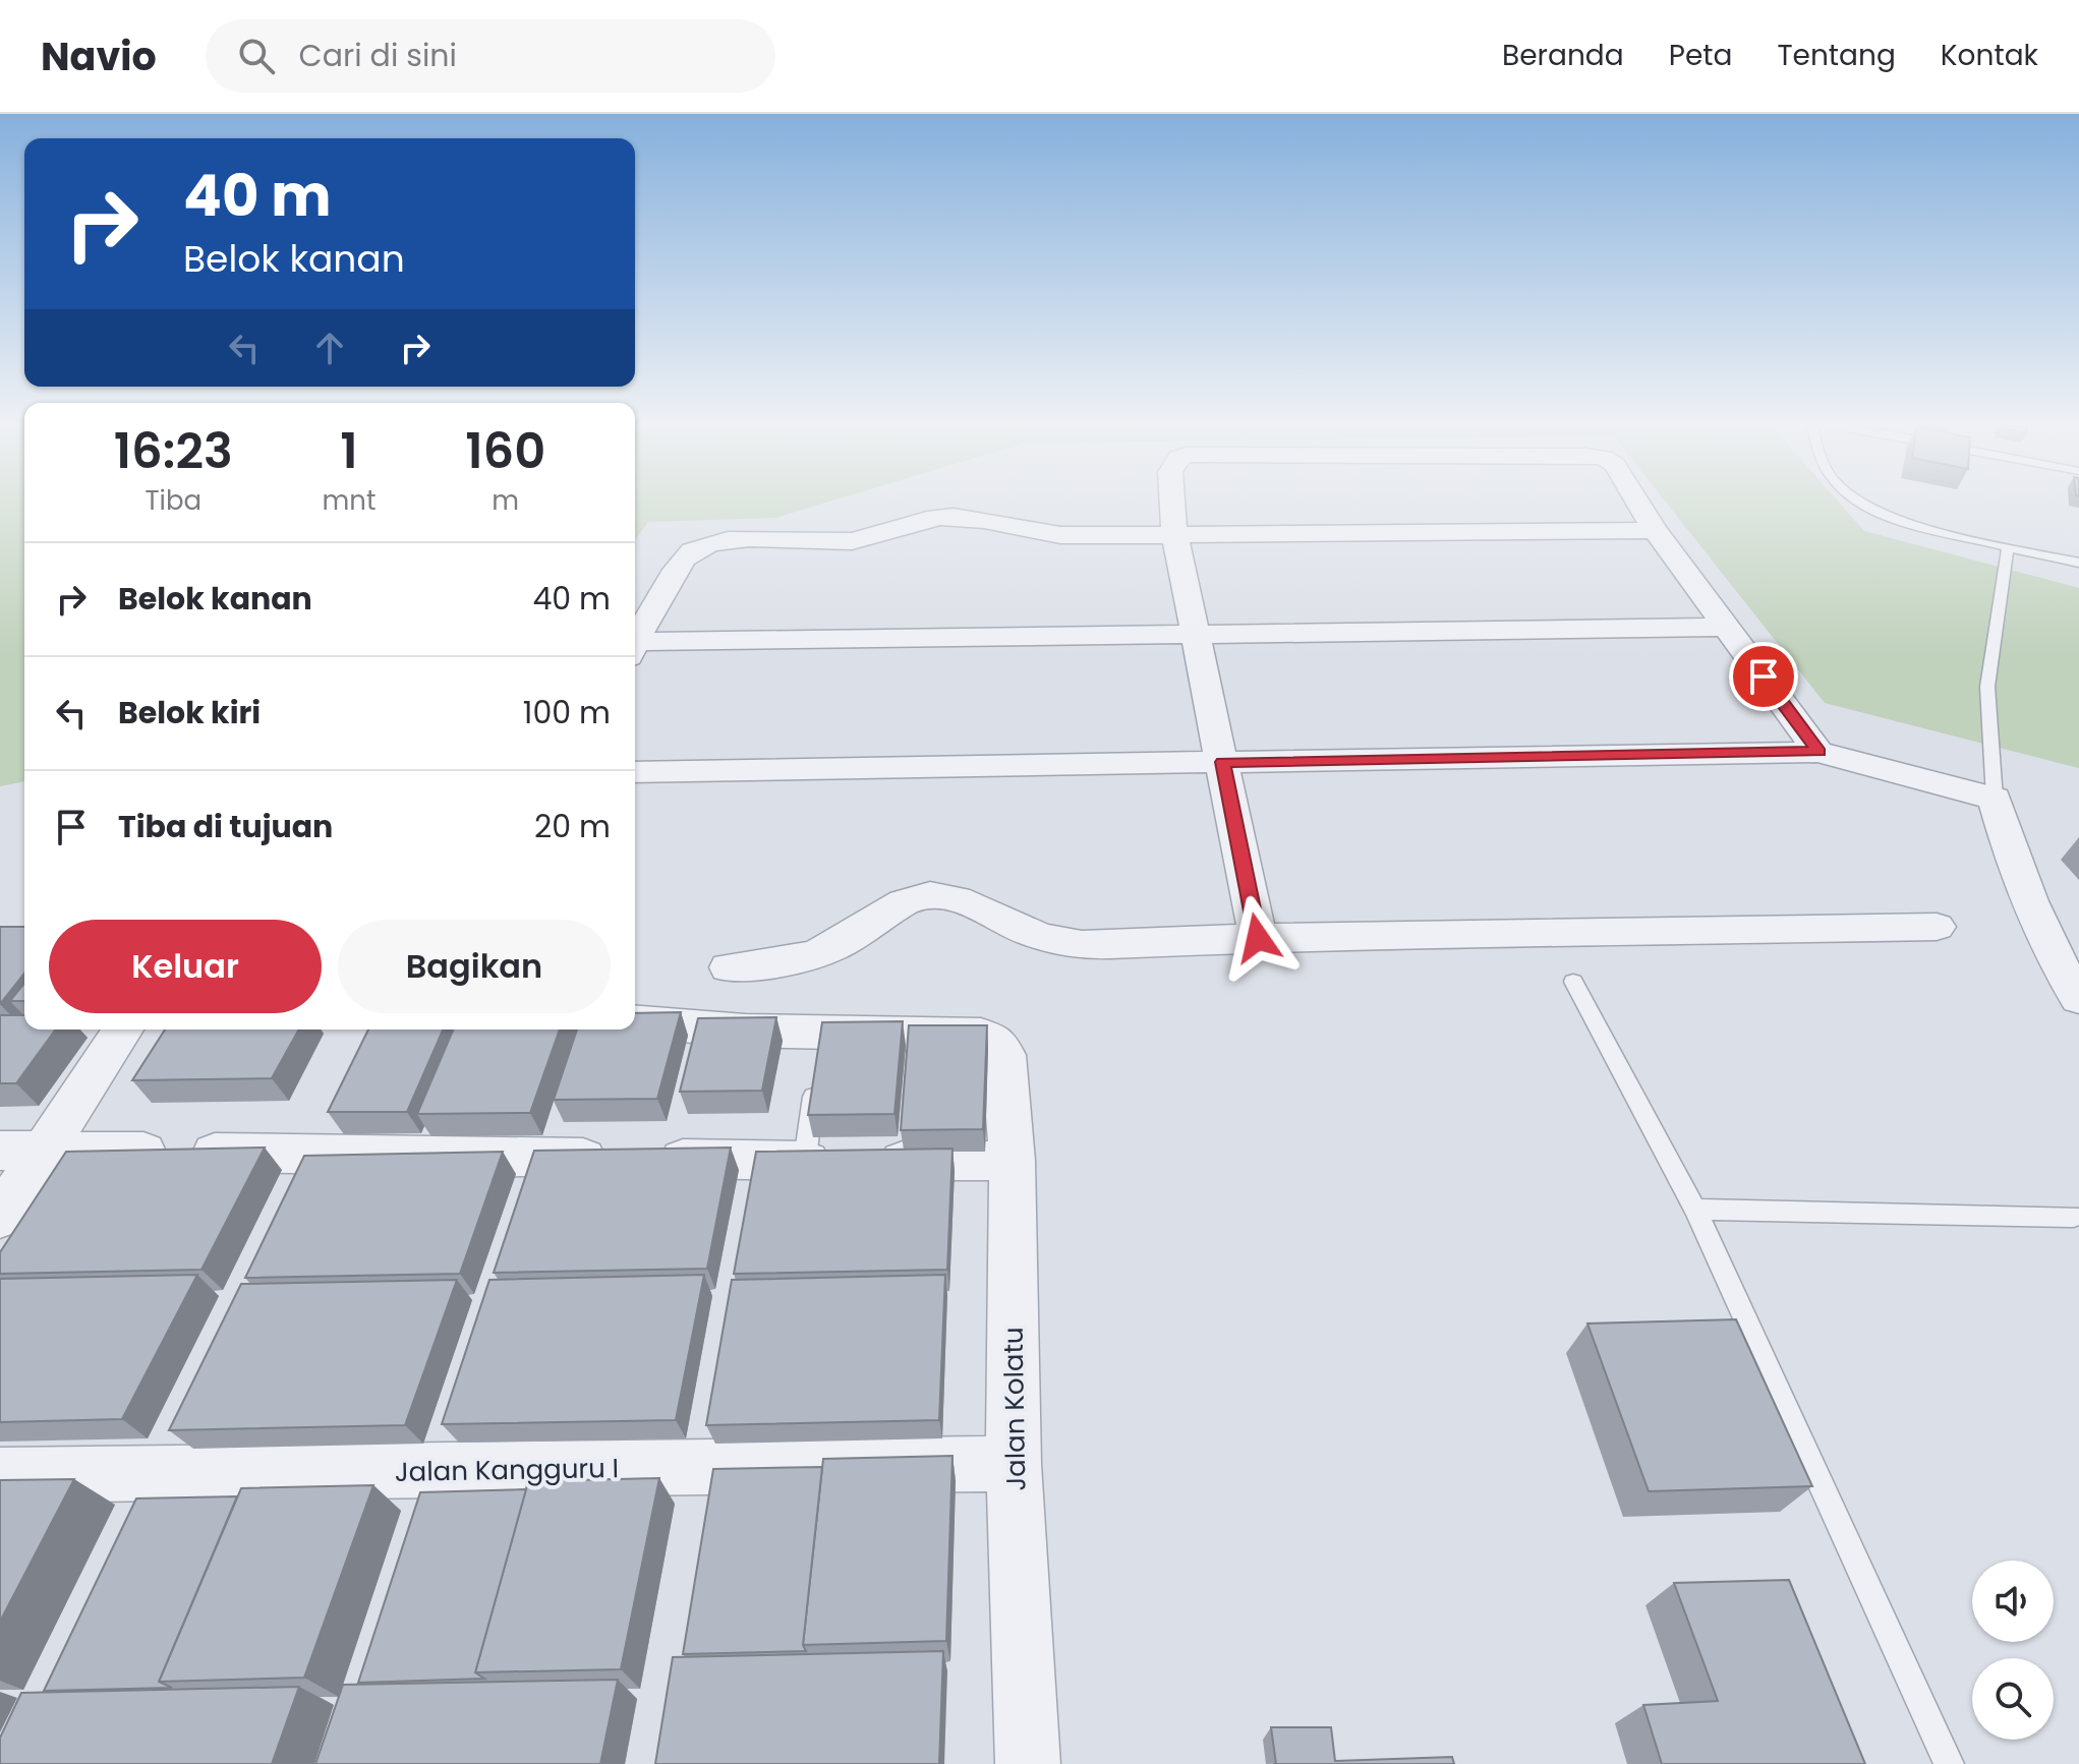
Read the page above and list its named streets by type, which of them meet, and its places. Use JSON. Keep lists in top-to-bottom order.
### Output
{
  "streets": {
    "street": ["Jalan Kolatu", "Jalan Kangguru I"]
  },
  "crossings": [
    ["Jalan Kolatu", "Jalan Kangguru I"]
  ],
  "page": {
    "header": "Navio",
    "search": "Cari di sini",
    "nav": [
      "Beranda",
      "Peta",
      "Tentang",
      "Kontak"
    ],
    "turn": ["40 m", "Belok kanan"],
    "eta": [
      "16:23",
      "Tiba",
      "1",
      "mnt",
      "160",
      "m"
    ],
    "list": [
      {
        "name": "Belok kanan",
        "value": "40 m"
      },
      {
        "name": "Belok kiri",
        "value": "100 m"
      },
      {
        "name": "Tiba di tujuan",
        "value": "20 m"
      }
    ],
    "buttons": ["Keluar", "Bagikan"]
  }
}
